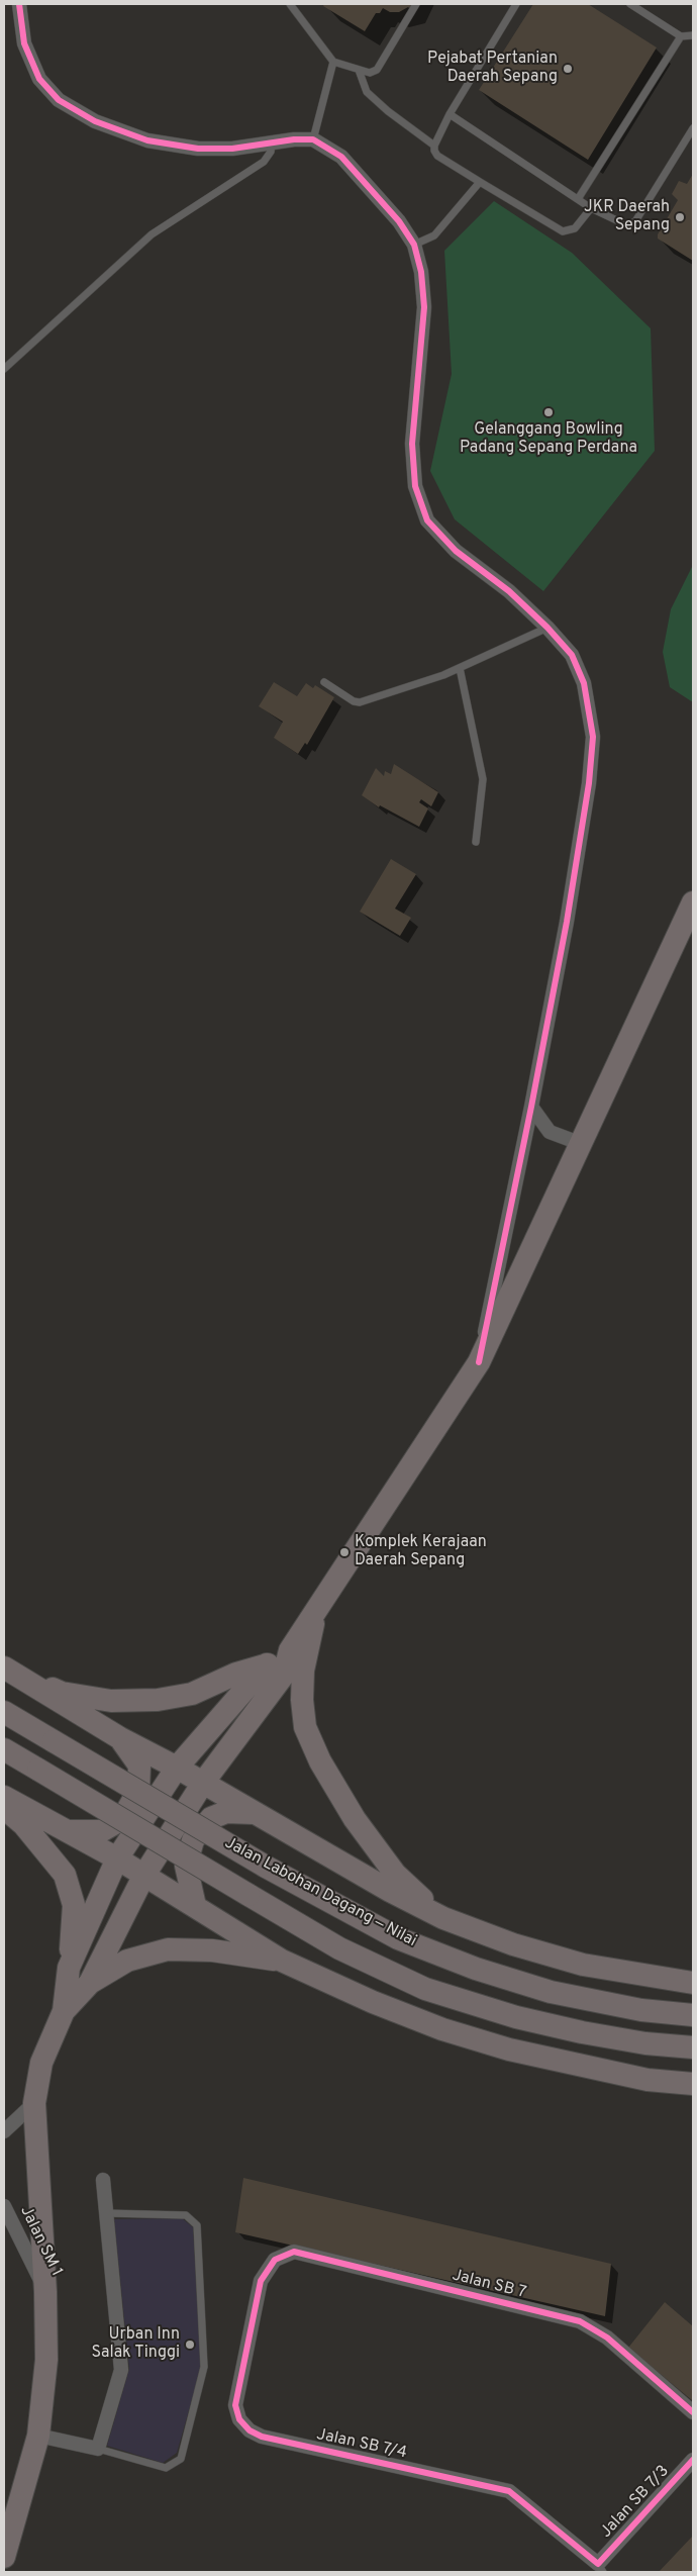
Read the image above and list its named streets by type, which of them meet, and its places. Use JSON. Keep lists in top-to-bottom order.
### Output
{
  "streets": {
    "main road": ["Jalan Labohan Dagang ‒ Nilai"],
    "street": [
      "Jalan SM 1",
      "Jalan SB 7",
      "Jalan SB 7/4",
      "Jalan SB 7/3"
    ]
  },
  "crossings": [
    ["Jalan SB 7", "Jalan SB 7/4"],
    ["Jalan SB 7/4", "Jalan SB 7/3"]
  ],
  "places": [
    "Pejabat Pertanian Daerah Sepang",
    "JKR Daerah Sepang",
    "Gelanggang Bowling Padang Sepang Perdana",
    "Komplek Kerajaan Daerah Sepang",
    "Urban Inn Salak Tinggi"
  ]
}
